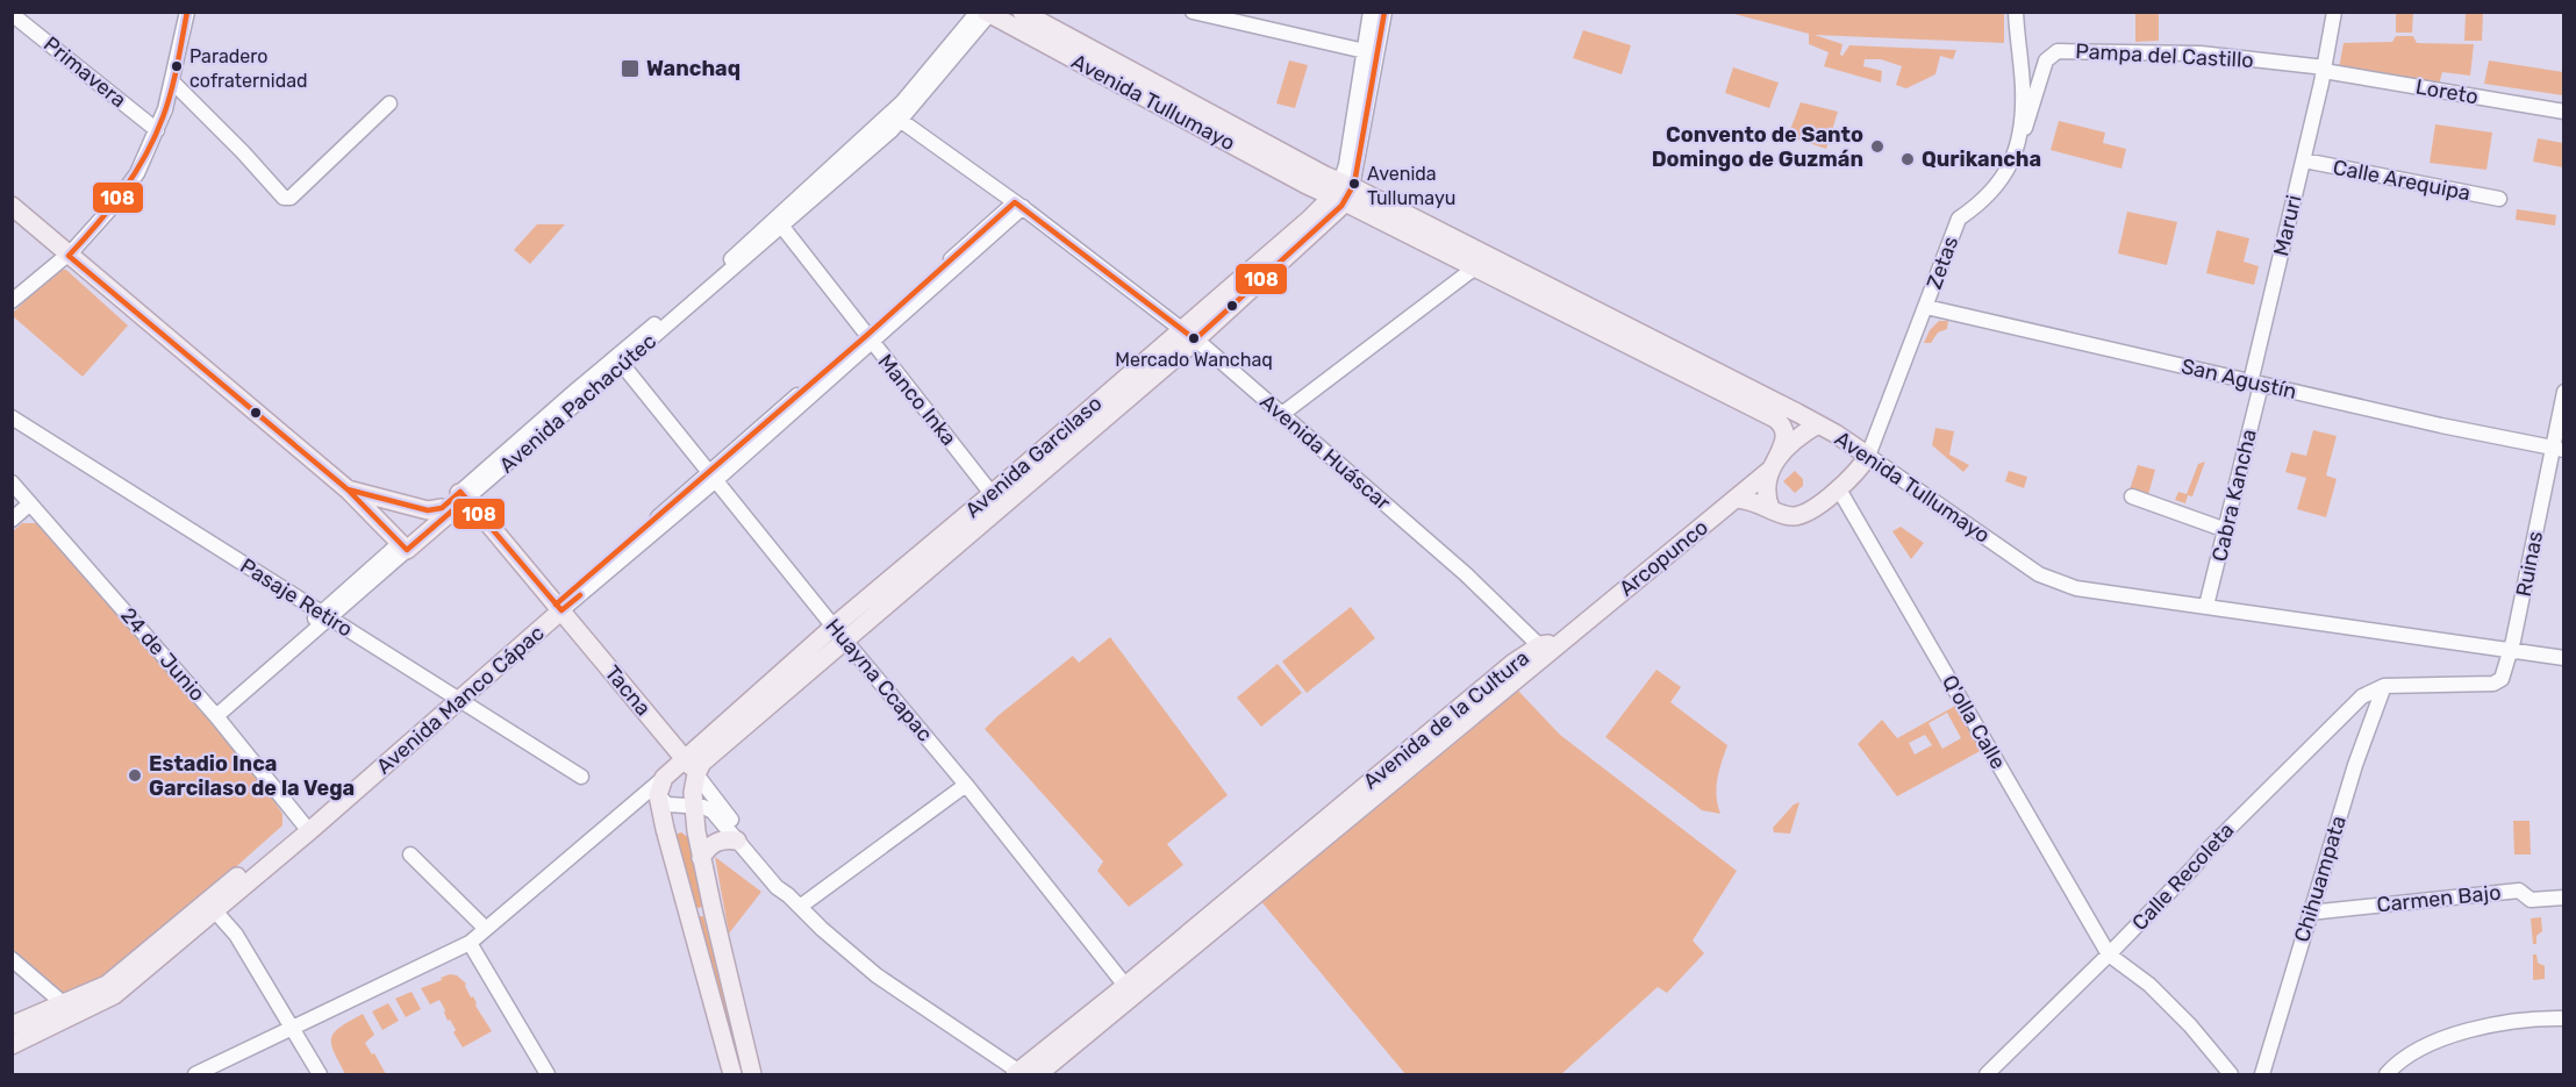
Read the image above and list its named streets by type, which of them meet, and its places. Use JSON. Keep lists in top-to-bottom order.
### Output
{
  "streets": {
    "main road": [
      "Avenida Tullumayo",
      "Avenida Pachacútec",
      "Avenida Garcilaso",
      "Arcopunco",
      "Tacna",
      "Avenida Manco Cápac",
      "Avenida de la Cultura"
    ],
    "street": [
      "Pampa del Castillo",
      "Primavera",
      "Loreto",
      "Calle Arequipa",
      "Maruri",
      "Zetas",
      "San Agustín",
      "Manco Inka",
      "Avenida Huáscar",
      "Cabra Kancha",
      "Ruinas",
      "Pasaje Retiro",
      "24 de Junio",
      "Huayna Ccapac",
      "Q'olla Calle",
      "Calle Recoleta",
      "Chihuampata",
      "Carmen Bajo"
    ]
  },
  "crossings": [
    ["Pampa del Castillo", "Loreto"],
    ["Pampa del Castillo", "Maruri"],
    ["Pampa del Castillo", "Zetas"],
    ["Loreto", "Maruri"],
    ["Avenida Tullumayo", "Zetas"],
    ["Avenida Tullumayo", "Avenida Pachacútec"],
    ["Avenida Tullumayo", "Avenida Garcilaso"],
    ["Avenida Tullumayo", "Cabra Kancha"],
    ["Avenida Tullumayo", "Arcopunco"],
    ["Avenida Tullumayo", "Ruinas"],
    ["Calle Arequipa", "Maruri"],
    ["Maruri", "San Agustín"],
    ["Maruri", "Cabra Kancha"],
    ["Zetas", "San Agustín"],
    ["San Agustín", "Cabra Kancha"],
    ["San Agustín", "Ruinas"],
    ["Manco Inka", "Avenida Pachacútec"],
    ["Manco Inka", "Avenida Garcilaso"],
    ["Manco Inka", "Avenida Manco Cápac"],
    ["Avenida Pachacútec", "Avenida Huáscar"],
    ["Avenida Pachacútec", "Pasaje Retiro"],
    ["Avenida Pachacútec", "24 de Junio"],
    ["Avenida Pachacútec", "Huayna Ccapac"],
    ["Avenida Pachacútec", "Tacna"],
    ["Avenida Huáscar", "Avenida Garcilaso"],
    ["Avenida Huáscar", "Arcopunco"],
    ["Avenida Huáscar", "Avenida Manco Cápac"],
    ["Avenida Huáscar", "Avenida de la Cultura"],
    ["Avenida Garcilaso", "Huayna Ccapac"],
    ["Avenida Garcilaso", "Tacna"],
    ["Arcopunco", "Avenida de la Cultura"],
    ["Ruinas", "Calle Recoleta"],
    ["Ruinas", "Chihuampata"],
    ["Pasaje Retiro", "Avenida Manco Cápac"],
    ["24 de Junio", "Avenida Manco Cápac"],
    ["Huayna Ccapac", "Avenida Manco Cápac"],
    ["Huayna Ccapac", "Avenida de la Cultura"],
    ["Tacna", "Avenida Manco Cápac"],
    ["Tacna", "Avenida de la Cultura"],
    ["Q'olla Calle", "Calle Recoleta"],
    ["Calle Recoleta", "Chihuampata"],
    ["Chihuampata", "Carmen Bajo"]
  ],
  "places": {
    "other": [
      "Paradero cofraternidad",
      "Convento de Santo Domingo de Guzmán",
      "Qurikancha",
      "Avenida Tullumayu",
      "Mercado Wanchaq",
      "Estadio Inca Garcilaso de la Vega"
    ],
    "transit": ["Wanchaq"]
  },
  "lines": ["transit line 108"]
}
